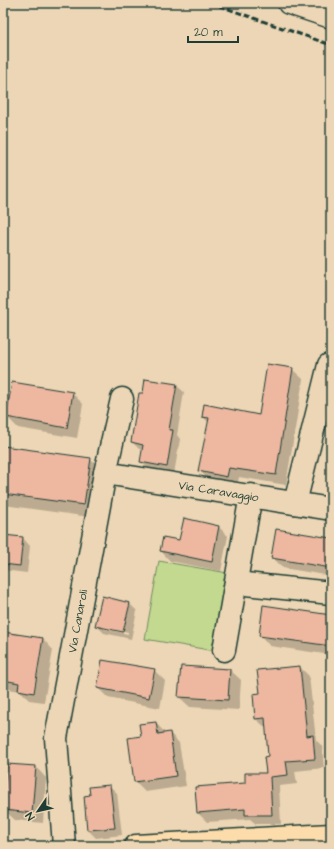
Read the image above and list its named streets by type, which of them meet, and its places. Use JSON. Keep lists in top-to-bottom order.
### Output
{
  "streets": {
    "street": ["Via Caravaggio", "Via Canaroli"]
  },
  "crossings": [
    ["Via Caravaggio", "Via Canaroli"]
  ],
  "scale_bar": "20 m",
  "north": "bottom left"
}
